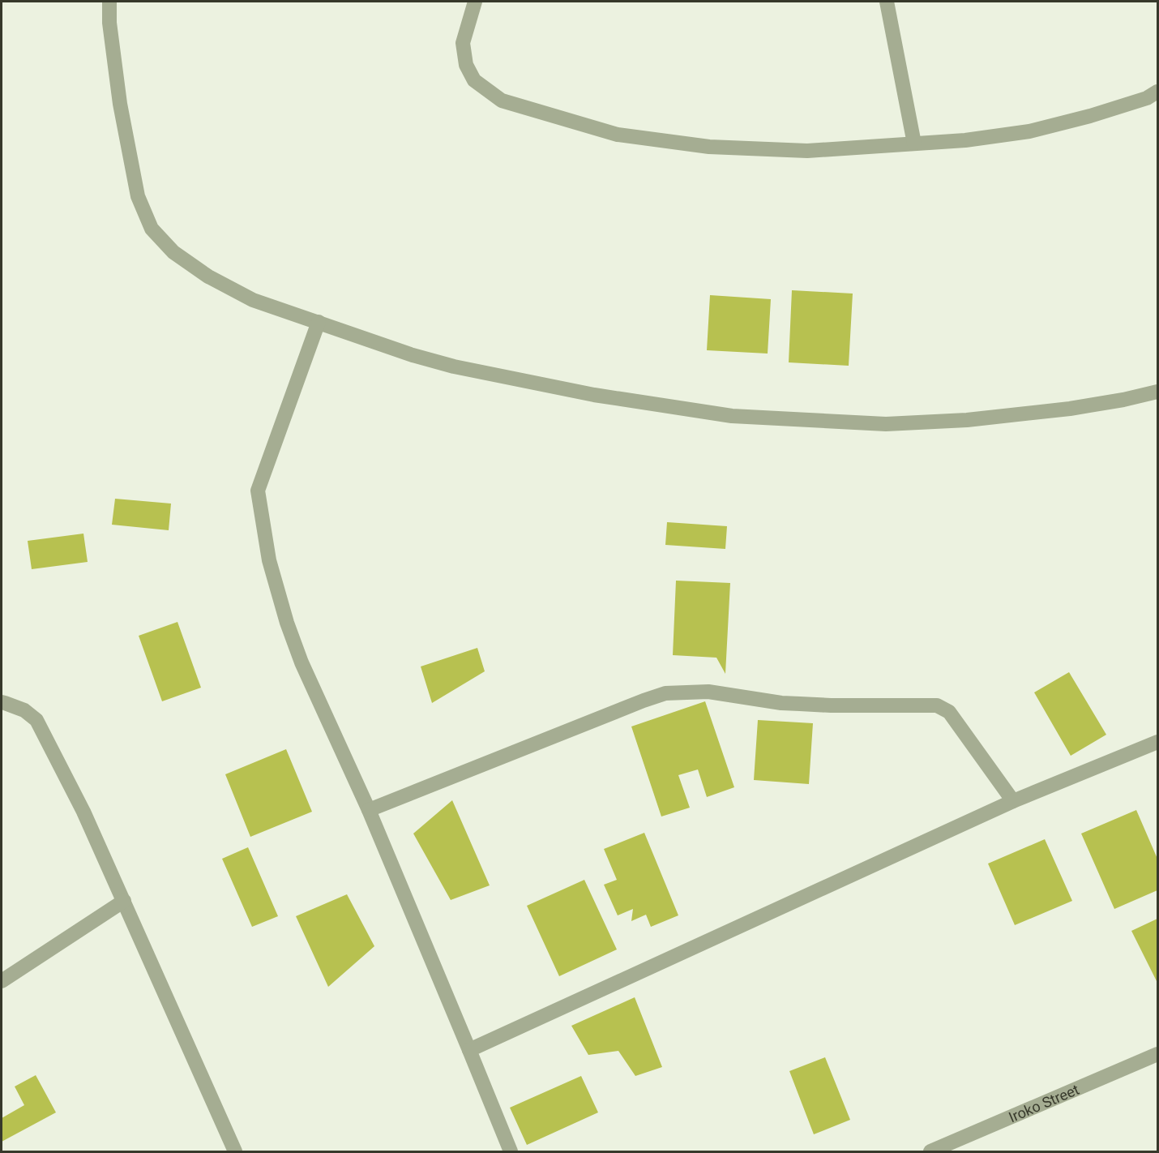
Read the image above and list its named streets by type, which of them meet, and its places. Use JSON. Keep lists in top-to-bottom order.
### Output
{
  "streets": {
    "street": ["Iroko Street"]
  }
}
